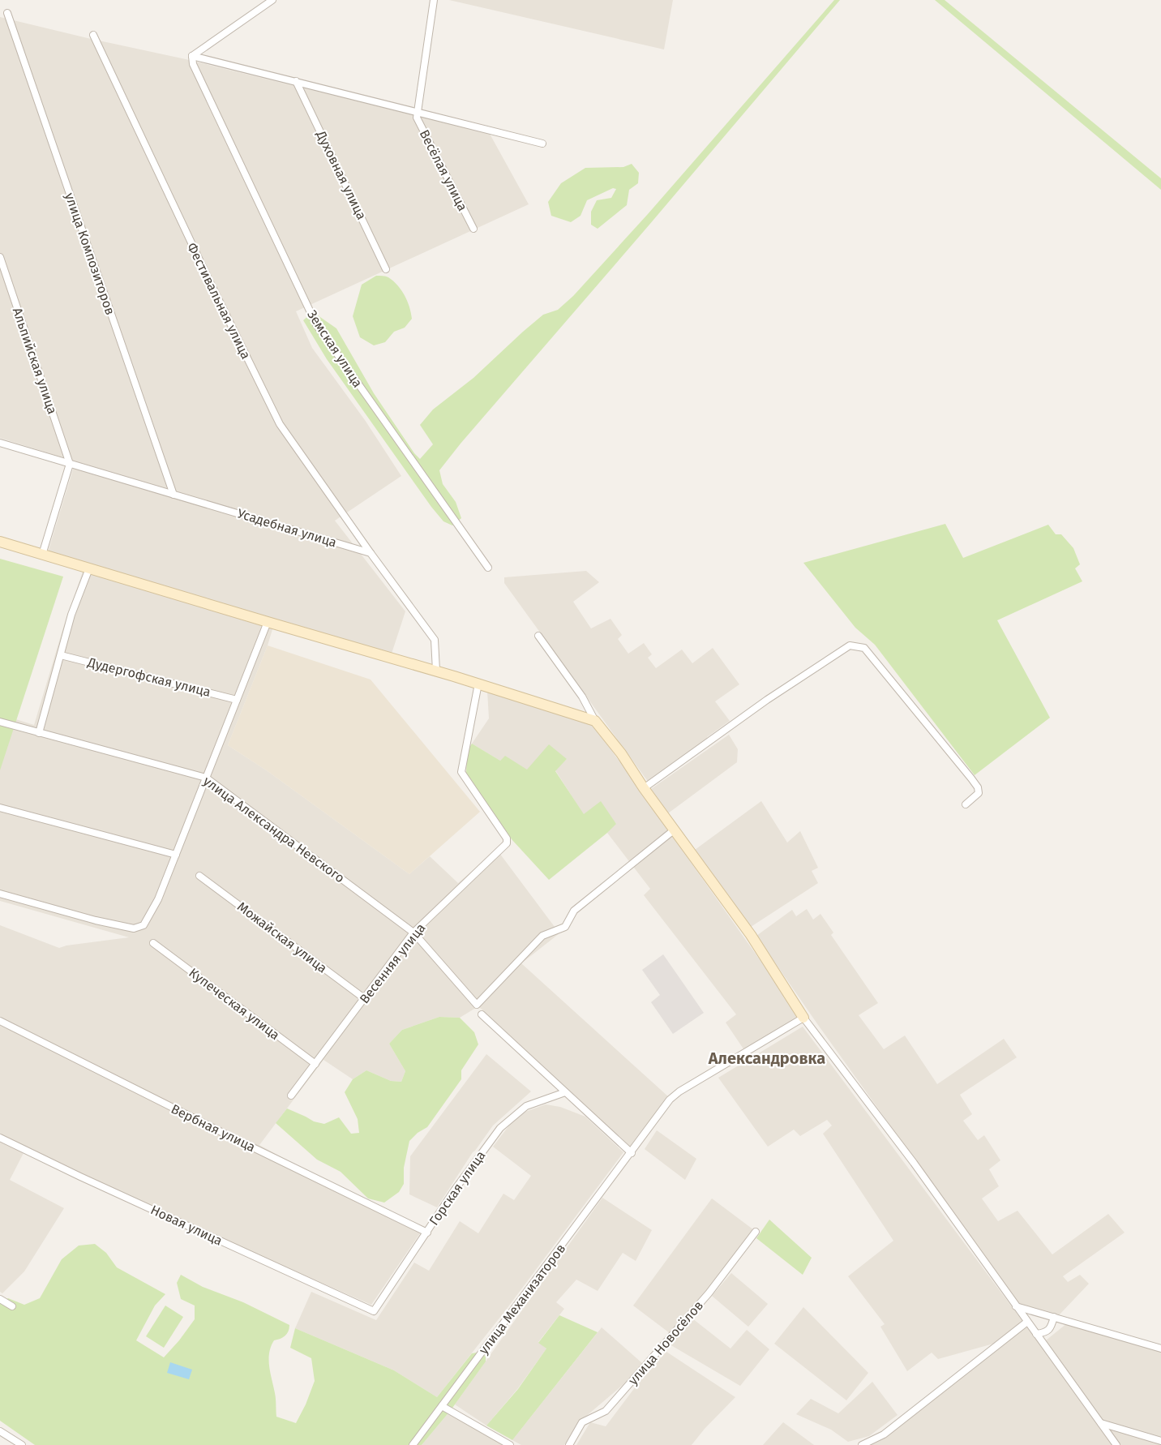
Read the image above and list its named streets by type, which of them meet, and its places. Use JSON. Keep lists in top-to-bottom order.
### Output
{
  "streets": {
    "street": [
      "Весёлая улица",
      "Духовная улица",
      "улица Композиторов",
      "Фестивальная улица",
      "Земская улица",
      "Альпийская улица",
      "Усадебная улица",
      "Дудергофская улица",
      "улица Александра Невского",
      "Можайская улица",
      "Весенняя улица",
      "Купеческая улица",
      "Вербная улица",
      "Горская улица",
      "Новая улица",
      "улица Механизаторов",
      "улица Новосёлов"
    ]
  },
  "crossings": [
    ["улица Композиторов", "Усадебная улица"],
    ["Фестивальная улица", "Усадебная улица"],
    ["Альпийская улица", "Усадебная улица"],
    ["улица Александра Невского", "Весенняя улица"],
    ["Можайская улица", "Весенняя улица"],
    ["Весенняя улица", "Купеческая улица"],
    ["Вербная улица", "Горская улица"],
    ["Горская улица", "Новая улица"]
  ],
  "districts": ["Александровка"]
}
